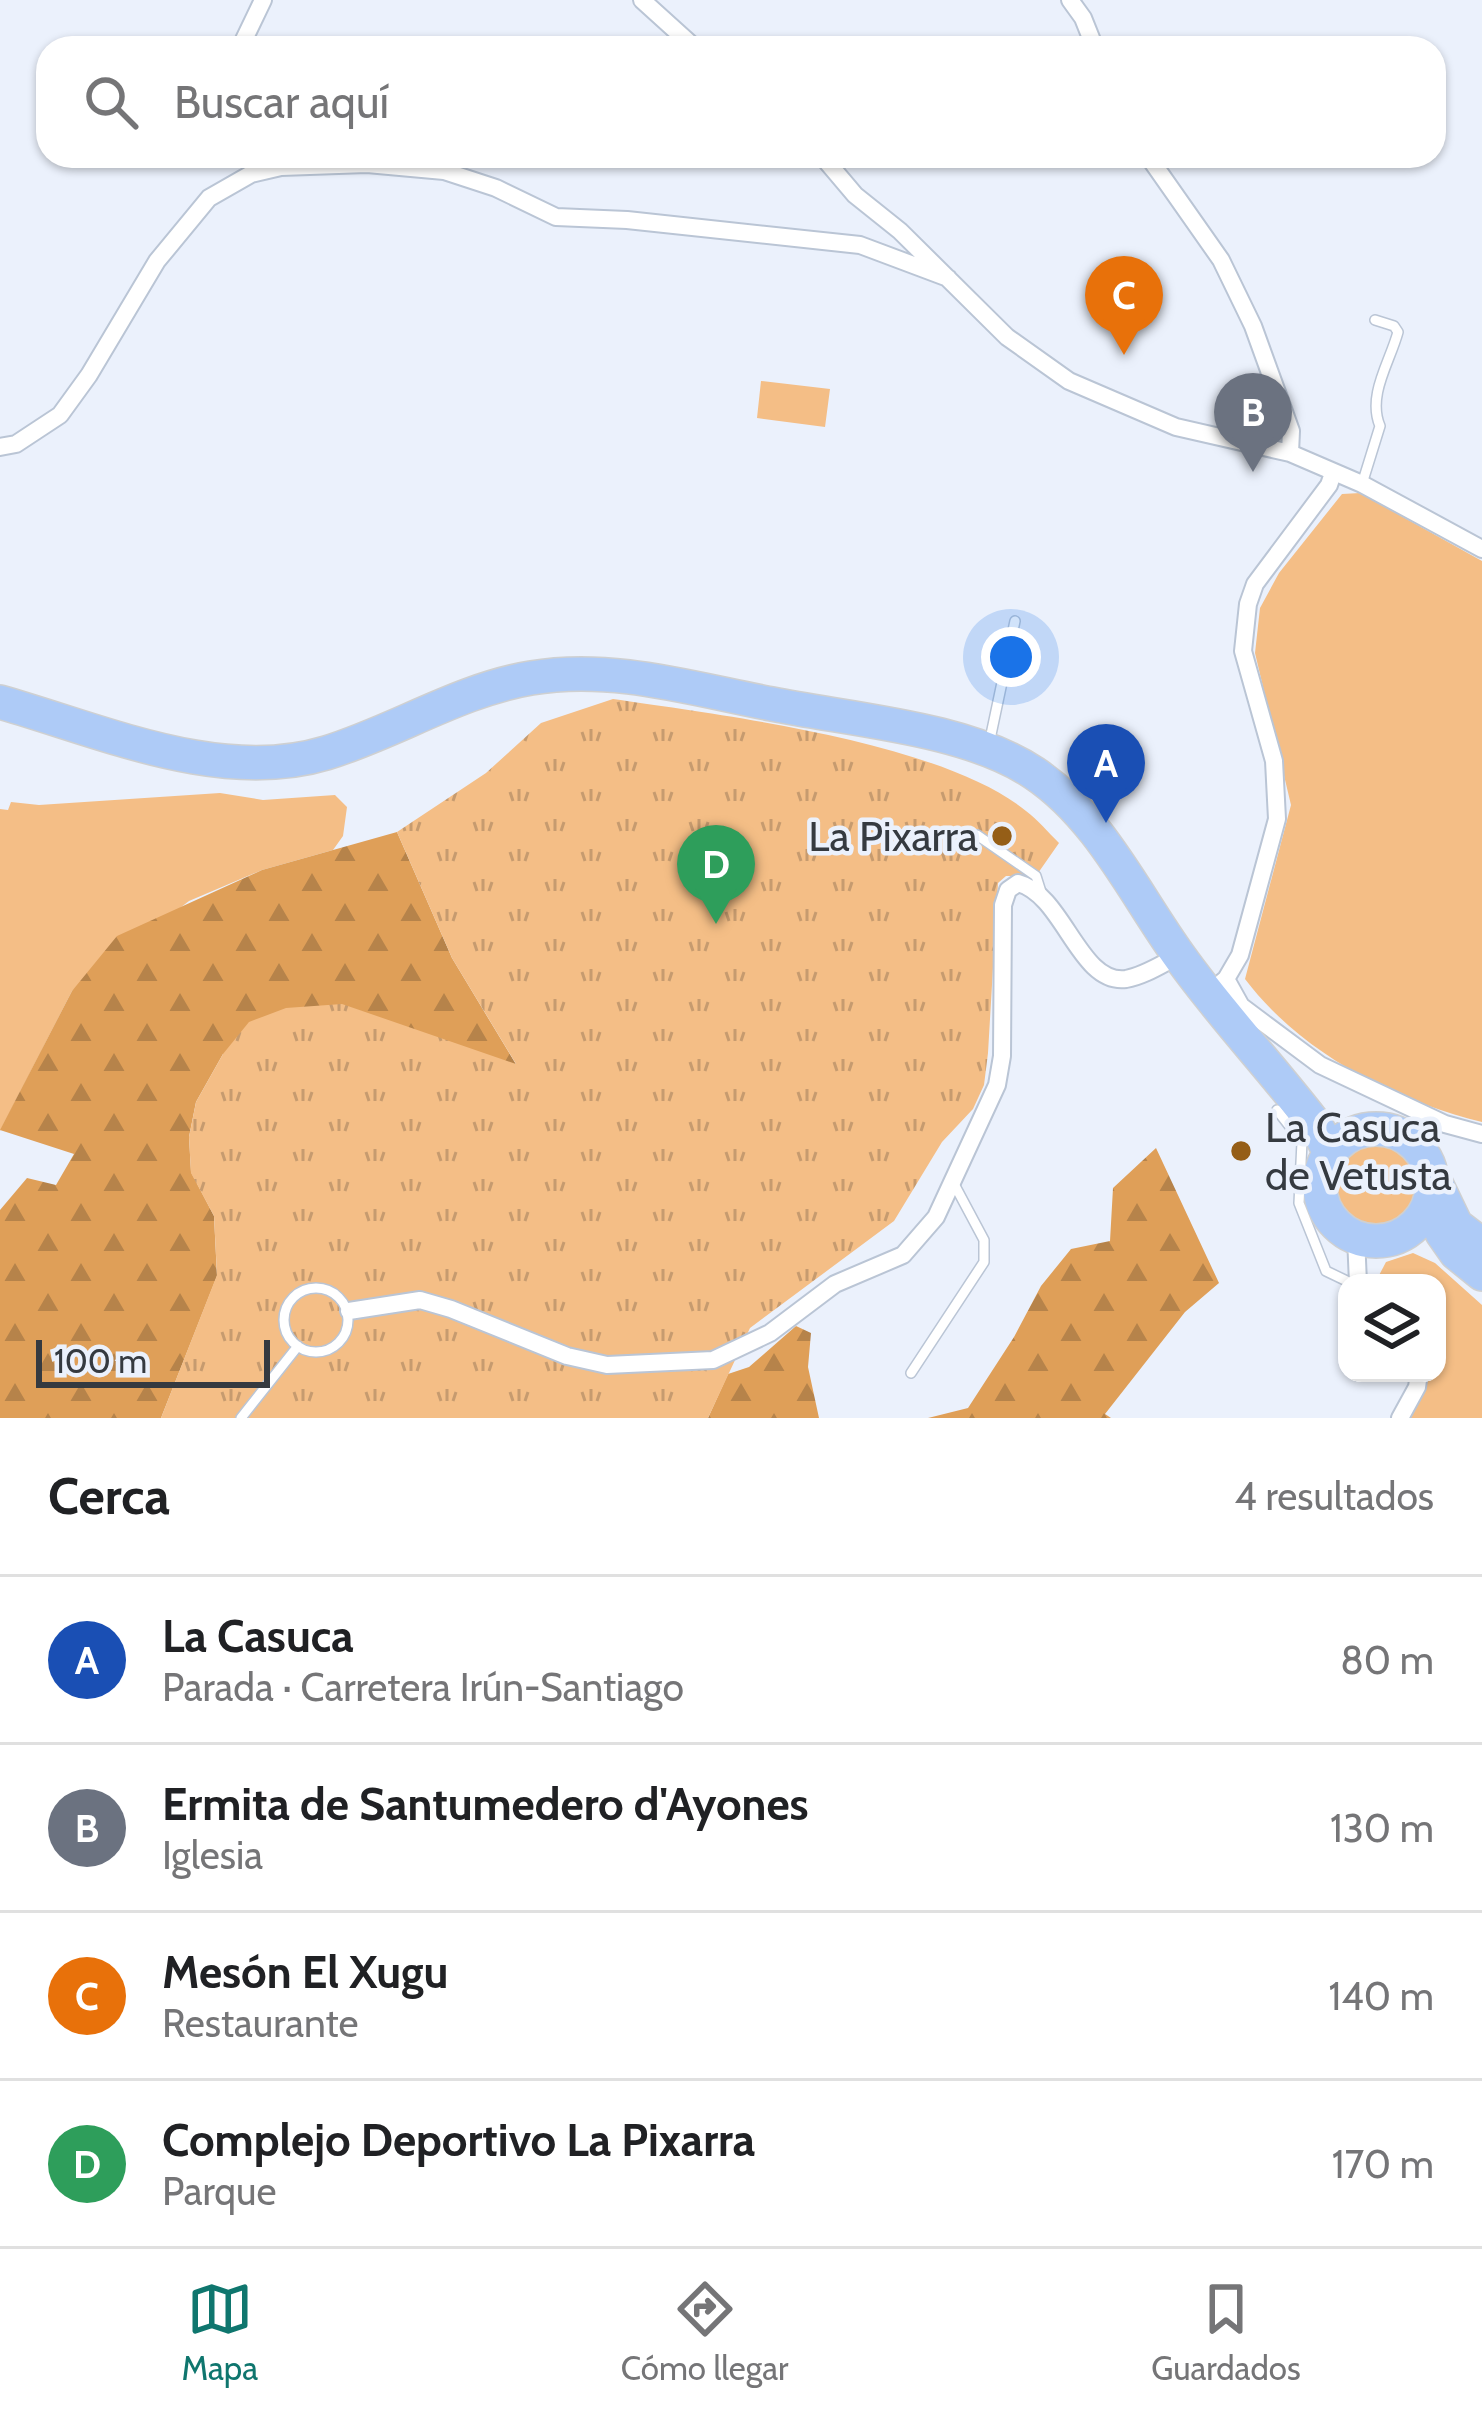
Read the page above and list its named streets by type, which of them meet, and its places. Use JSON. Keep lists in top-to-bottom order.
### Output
{
  "places": ["La Pixarra", "La Casuca de Vetusta"],
  "scale_bar": "100 m",
  "page": {
    "search": "Buscar aquí",
    "pins": [
      "C",
      "B",
      "A",
      "D"
    ],
    "scale": "100 m",
    "heading": ["Cerca", "4 resultados"],
    "list": [
      {
        "mark": "A",
        "name": "La Casuca",
        "note": "Parada · Carretera Irún-Santiago",
        "value": "80 m"
      },
      {
        "mark": "B",
        "name": "Ermita de Santumedero d'Ayones",
        "note": "Iglesia",
        "value": "130 m"
      },
      {
        "mark": "C",
        "name": "Mesón El Xugu",
        "note": "Restaurante",
        "value": "140 m"
      },
      {
        "mark": "D",
        "name": "Complejo Deportivo La Pixarra",
        "note": "Parque",
        "value": "170 m"
      }
    ],
    "nav": ["Mapa", "Cómo llegar", "Guardados"]
  }
}
